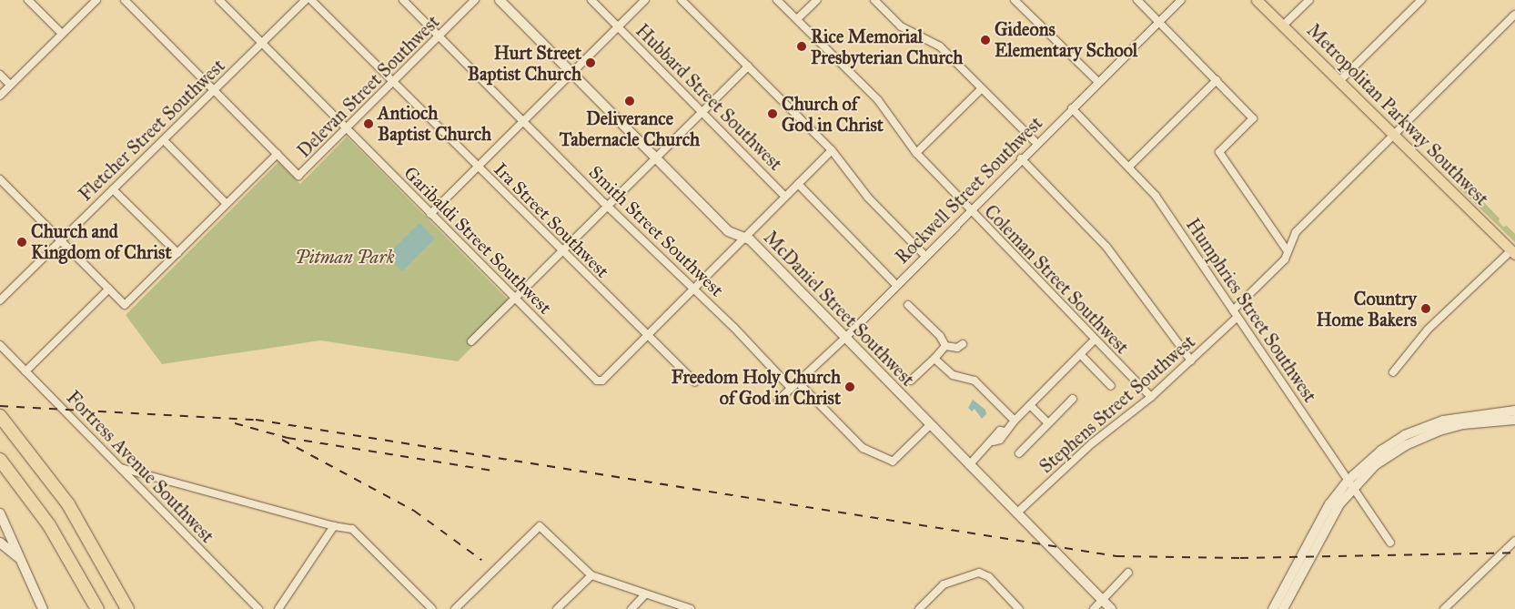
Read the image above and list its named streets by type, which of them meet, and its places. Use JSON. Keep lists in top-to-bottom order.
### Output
{
  "streets": {
    "main road": ["Metropolitan Parkway Southwest"],
    "street": [
      "Delevan Street Southwest",
      "Hubbard Street Southwest",
      "Fletcher Street Southwest",
      "Rockwell Street Southwest",
      "Ira Street Southwest",
      "Smith Street Southwest",
      "Garibaldi Street Southwest",
      "Coleman Street Southwest",
      "McDaniel Street Southwest",
      "Humphries Street Southwest",
      "Stephens Street Southwest",
      "Fortress Avenue Southwest"
    ]
  },
  "crossings": [
    ["Delevan Street Southwest", "Ira Street Southwest"],
    ["Delevan Street Southwest", "Smith Street Southwest"],
    ["Delevan Street Southwest", "Garibaldi Street Southwest"],
    ["Hubbard Street Southwest", "Rockwell Street Southwest"],
    ["Metropolitan Parkway Southwest", "Stephens Street Southwest"],
    ["Fletcher Street Southwest", "Garibaldi Street Southwest"],
    ["Rockwell Street Southwest", "Smith Street Southwest"],
    ["Rockwell Street Southwest", "Coleman Street Southwest"],
    ["Rockwell Street Southwest", "McDaniel Street Southwest"],
    ["Rockwell Street Southwest", "Humphries Street Southwest"],
    ["Ira Street Southwest", "Garibaldi Street Southwest"],
    ["Coleman Street Southwest", "Stephens Street Southwest"],
    ["McDaniel Street Southwest", "Stephens Street Southwest"],
    ["Humphries Street Southwest", "Stephens Street Southwest"]
  ],
  "parks": ["Pitman Park"],
  "places": [
    "Gideons Elementary School",
    "Rice Memorial Presbyterian Church",
    "Hurt Street Baptist Church",
    "Deliverance Tabernacle Church",
    "Church of God in Christ",
    "Antioch Baptist Church",
    "Church and Kingdom of Christ",
    "Country Home Bakers",
    "Freedom Holy Church of God in Christ"
  ]
}
